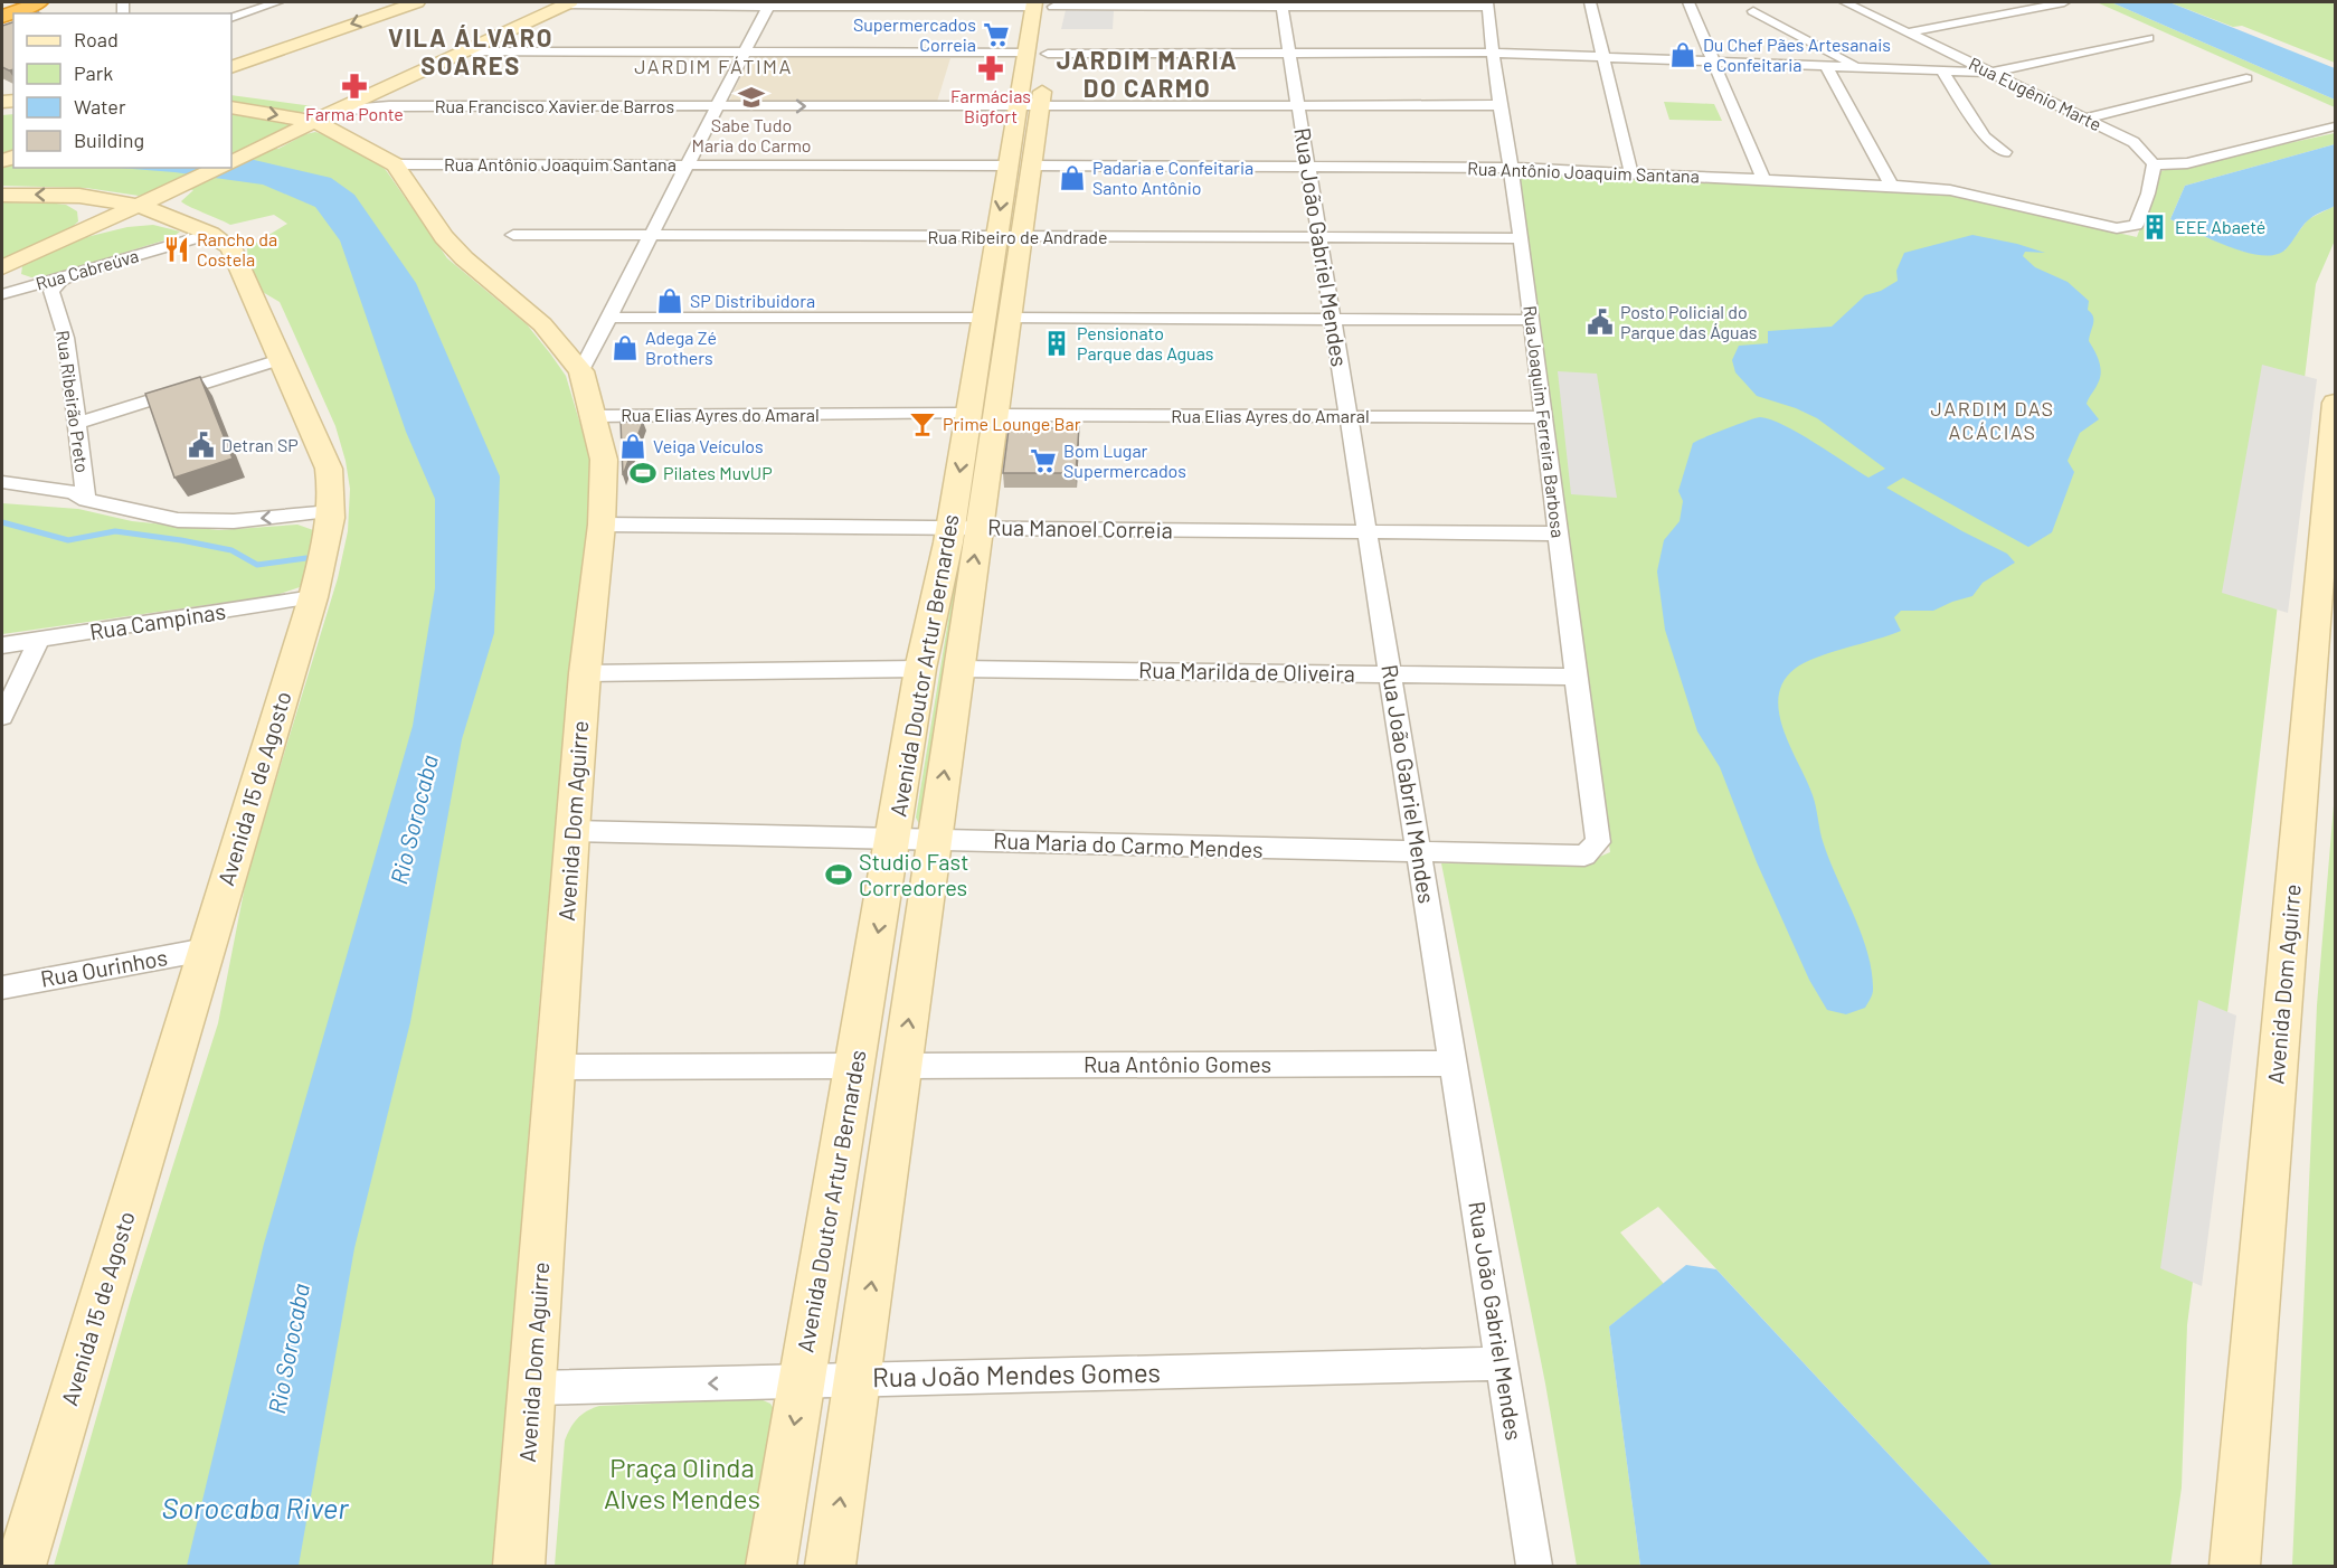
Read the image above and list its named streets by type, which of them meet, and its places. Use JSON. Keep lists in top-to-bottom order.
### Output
{
  "streets": {
    "main road": ["Avenida Doutor Artur Bernardes", "Avenida 15 de Agosto", "Avenida Dom Aguirre"],
    "street": [
      "Rua Eugênio Marte",
      "Rua Francisco Xavier de Barros",
      "Rua Antônio Joaquim Santana",
      "Rua Ribeiro de Andrade",
      "Rua João Gabriel Mendes",
      "Rua Cabreúva",
      "Rua Ribeirão Preto",
      "Rua Elias Ayres do Amaral",
      "Rua Joaquim Ferreira Barbosa",
      "Rua Manoel Correia",
      "Rua Campinas",
      "Rua Marilda de Oliveira",
      "Rua Maria do Carmo Mendes",
      "Rua Ourinhos",
      "Rua Antônio Gomes",
      "Rua João Mendes Gomes"
    ]
  },
  "crossings": [
    ["Rua Eugênio Marte", "Rua Antônio Joaquim Santana"],
    ["Rua Francisco Xavier de Barros", "Rua João Gabriel Mendes"],
    ["Rua Francisco Xavier de Barros", "Rua Joaquim Ferreira Barbosa"],
    ["Rua Francisco Xavier de Barros", "Avenida Doutor Artur Bernardes"],
    ["Rua Francisco Xavier de Barros", "Avenida Dom Aguirre"],
    ["Rua Antônio Joaquim Santana", "Rua João Gabriel Mendes"],
    ["Rua Antônio Joaquim Santana", "Rua Joaquim Ferreira Barbosa"],
    ["Rua Antônio Joaquim Santana", "Avenida Doutor Artur Bernardes"],
    ["Rua Antônio Joaquim Santana", "Avenida Dom Aguirre"],
    ["Rua Ribeiro de Andrade", "Rua João Gabriel Mendes"],
    ["Rua Ribeiro de Andrade", "Rua Joaquim Ferreira Barbosa"],
    ["Rua Ribeiro de Andrade", "Avenida Doutor Artur Bernardes"],
    ["Rua João Gabriel Mendes", "Rua Elias Ayres do Amaral"],
    ["Rua João Gabriel Mendes", "Rua Manoel Correia"],
    ["Rua João Gabriel Mendes", "Rua Marilda de Oliveira"],
    ["Rua João Gabriel Mendes", "Rua Maria do Carmo Mendes"],
    ["Rua João Gabriel Mendes", "Rua Antônio Gomes"],
    ["Rua João Gabriel Mendes", "Rua João Mendes Gomes"],
    ["Rua Cabreúva", "Rua Ribeirão Preto"],
    ["Rua Cabreúva", "Avenida 15 de Agosto"],
    ["Rua Elias Ayres do Amaral", "Rua Joaquim Ferreira Barbosa"],
    ["Rua Elias Ayres do Amaral", "Avenida Doutor Artur Bernardes"],
    ["Rua Elias Ayres do Amaral", "Avenida Dom Aguirre"],
    ["Rua Joaquim Ferreira Barbosa", "Rua Manoel Correia"],
    ["Rua Joaquim Ferreira Barbosa", "Rua Marilda de Oliveira"],
    ["Rua Joaquim Ferreira Barbosa", "Rua Maria do Carmo Mendes"],
    ["Rua Manoel Correia", "Avenida Doutor Artur Bernardes"],
    ["Rua Manoel Correia", "Avenida Dom Aguirre"],
    ["Rua Campinas", "Avenida 15 de Agosto"],
    ["Avenida Doutor Artur Bernardes", "Rua Marilda de Oliveira"],
    ["Avenida Doutor Artur Bernardes", "Rua Maria do Carmo Mendes"],
    ["Avenida Doutor Artur Bernardes", "Rua Antônio Gomes"],
    ["Avenida Doutor Artur Bernardes", "Rua João Mendes Gomes"],
    ["Avenida 15 de Agosto", "Rua Ourinhos"],
    ["Avenida Dom Aguirre", "Rua Maria do Carmo Mendes"],
    ["Avenida Dom Aguirre", "Rua João Mendes Gomes"]
  ],
  "districts": [
    "VILA ÁLVARO SOARES",
    "JARDIM MARIA DO CARMO",
    "JARDIM FÁTIMA",
    "JARDIM DAS ACÁCIAS"
  ],
  "water": ["Rio Sorocaba", "Sorocaba River"],
  "parks": ["Praça Olinda Alves Mendes"],
  "places": {
    "supermarket": ["Supermercados Correia", "Bom Lugar Supermercados"],
    "shop": [
      "Du Chef Pães Artesanais e Confeitaria",
      "Padaria e Confeitaria Santo Antônio",
      "SP Distribuidora",
      "Adega Zé Brothers",
      "Veiga Veículos"
    ],
    "pharmacy": ["Farmácias Bigfort", "Farma Ponte"],
    "school or university": ["Sabe Tudo Maria do Carmo"],
    "building": ["EEE Abaeté", "Pensionato Parque das Aguas"],
    "restaurant": ["Rancho da Costela"],
    "public building": ["Posto Policial do Parque das Águas", "Detran SP"],
    "bar": ["Prime Lounge Bar"],
    "sports": ["Pilates MuvUP", "Studio Fast Corredores"]
  },
  "legend": [
    "Road",
    "Park",
    "Water",
    "Building"
  ]
}
